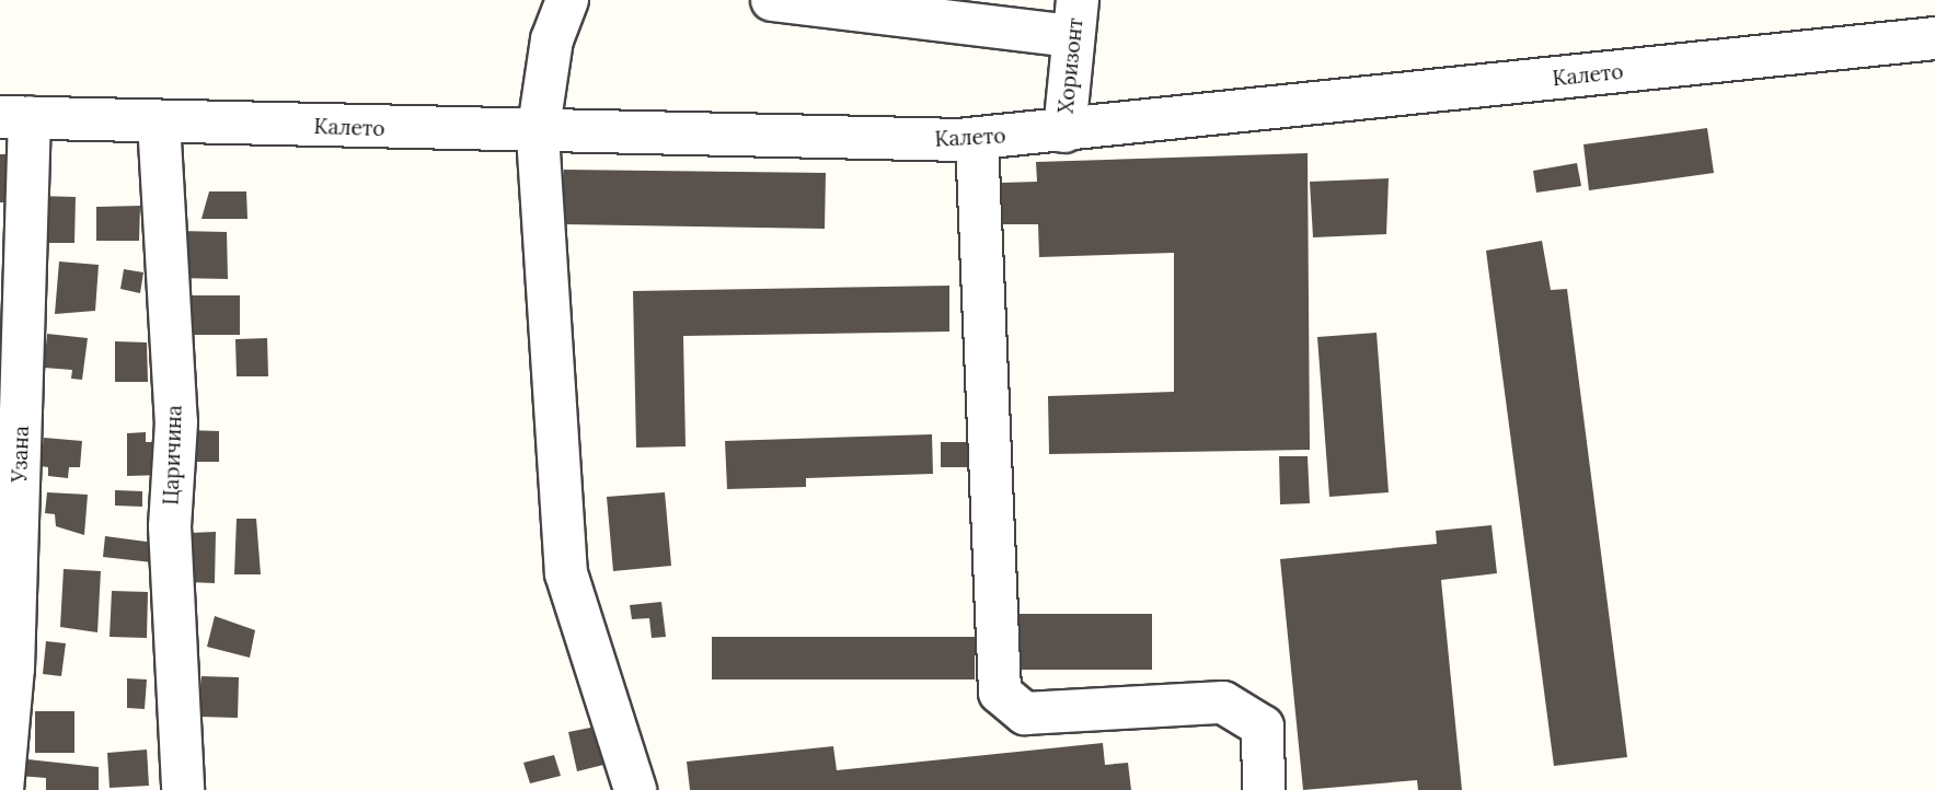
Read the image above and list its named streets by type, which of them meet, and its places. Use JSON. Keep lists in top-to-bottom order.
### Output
{
  "streets": {
    "street": [
      "Хоризонт",
      "Калето",
      "Узана",
      "Царичина"
    ]
  },
  "crossings": [
    ["Хоризонт", "Калето"],
    ["Калето", "Узана"],
    ["Калето", "Царичина"]
  ]
}
